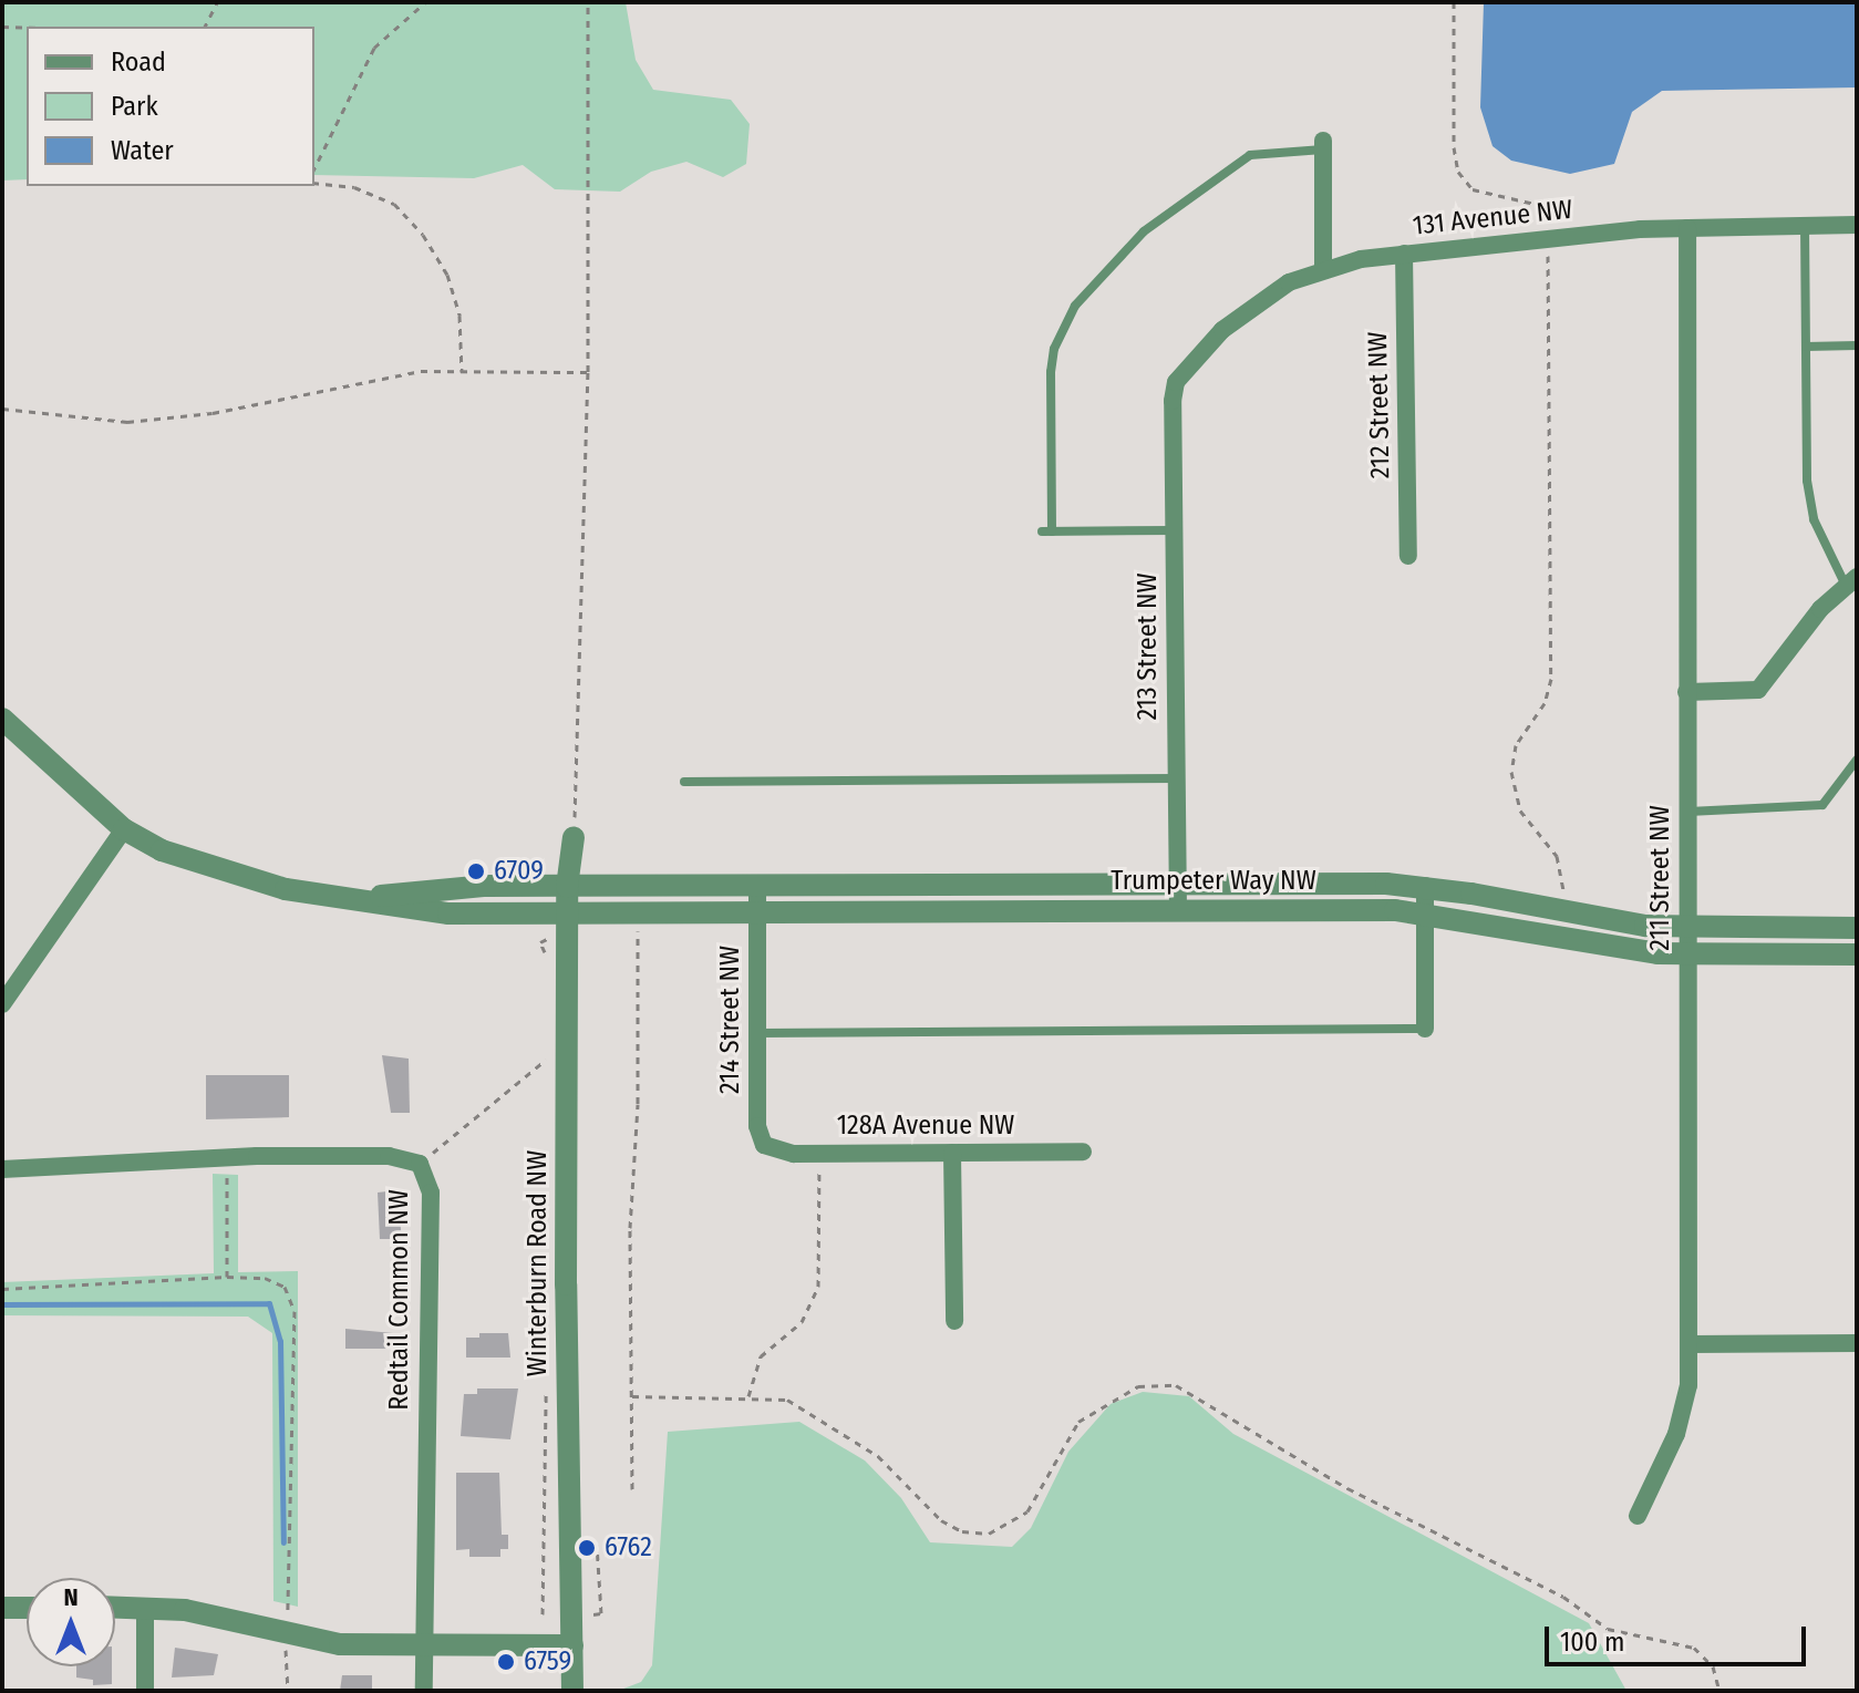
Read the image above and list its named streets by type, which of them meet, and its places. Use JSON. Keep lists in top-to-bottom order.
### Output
{
  "streets": {
    "street": [
      "131 Avenue NW",
      "212 Street NW",
      "213 Street NW",
      "211 Street NW",
      "Trumpeter Way NW",
      "214 Street NW",
      "128A Avenue NW",
      "Winterburn Road NW",
      "Redtail Common NW"
    ]
  },
  "crossings": [
    ["131 Avenue NW", "212 Street NW"],
    ["131 Avenue NW", "213 Street NW"],
    ["131 Avenue NW", "211 Street NW"],
    ["213 Street NW", "Trumpeter Way NW"],
    ["211 Street NW", "Trumpeter Way NW"],
    ["Trumpeter Way NW", "214 Street NW"],
    ["Trumpeter Way NW", "Winterburn Road NW"],
    ["214 Street NW", "128A Avenue NW"]
  ],
  "places": ["6709", "6762", "6759"],
  "legend": ["Road", "Park", "Water"],
  "scale_bar": "100 m",
  "north": "top"
}
